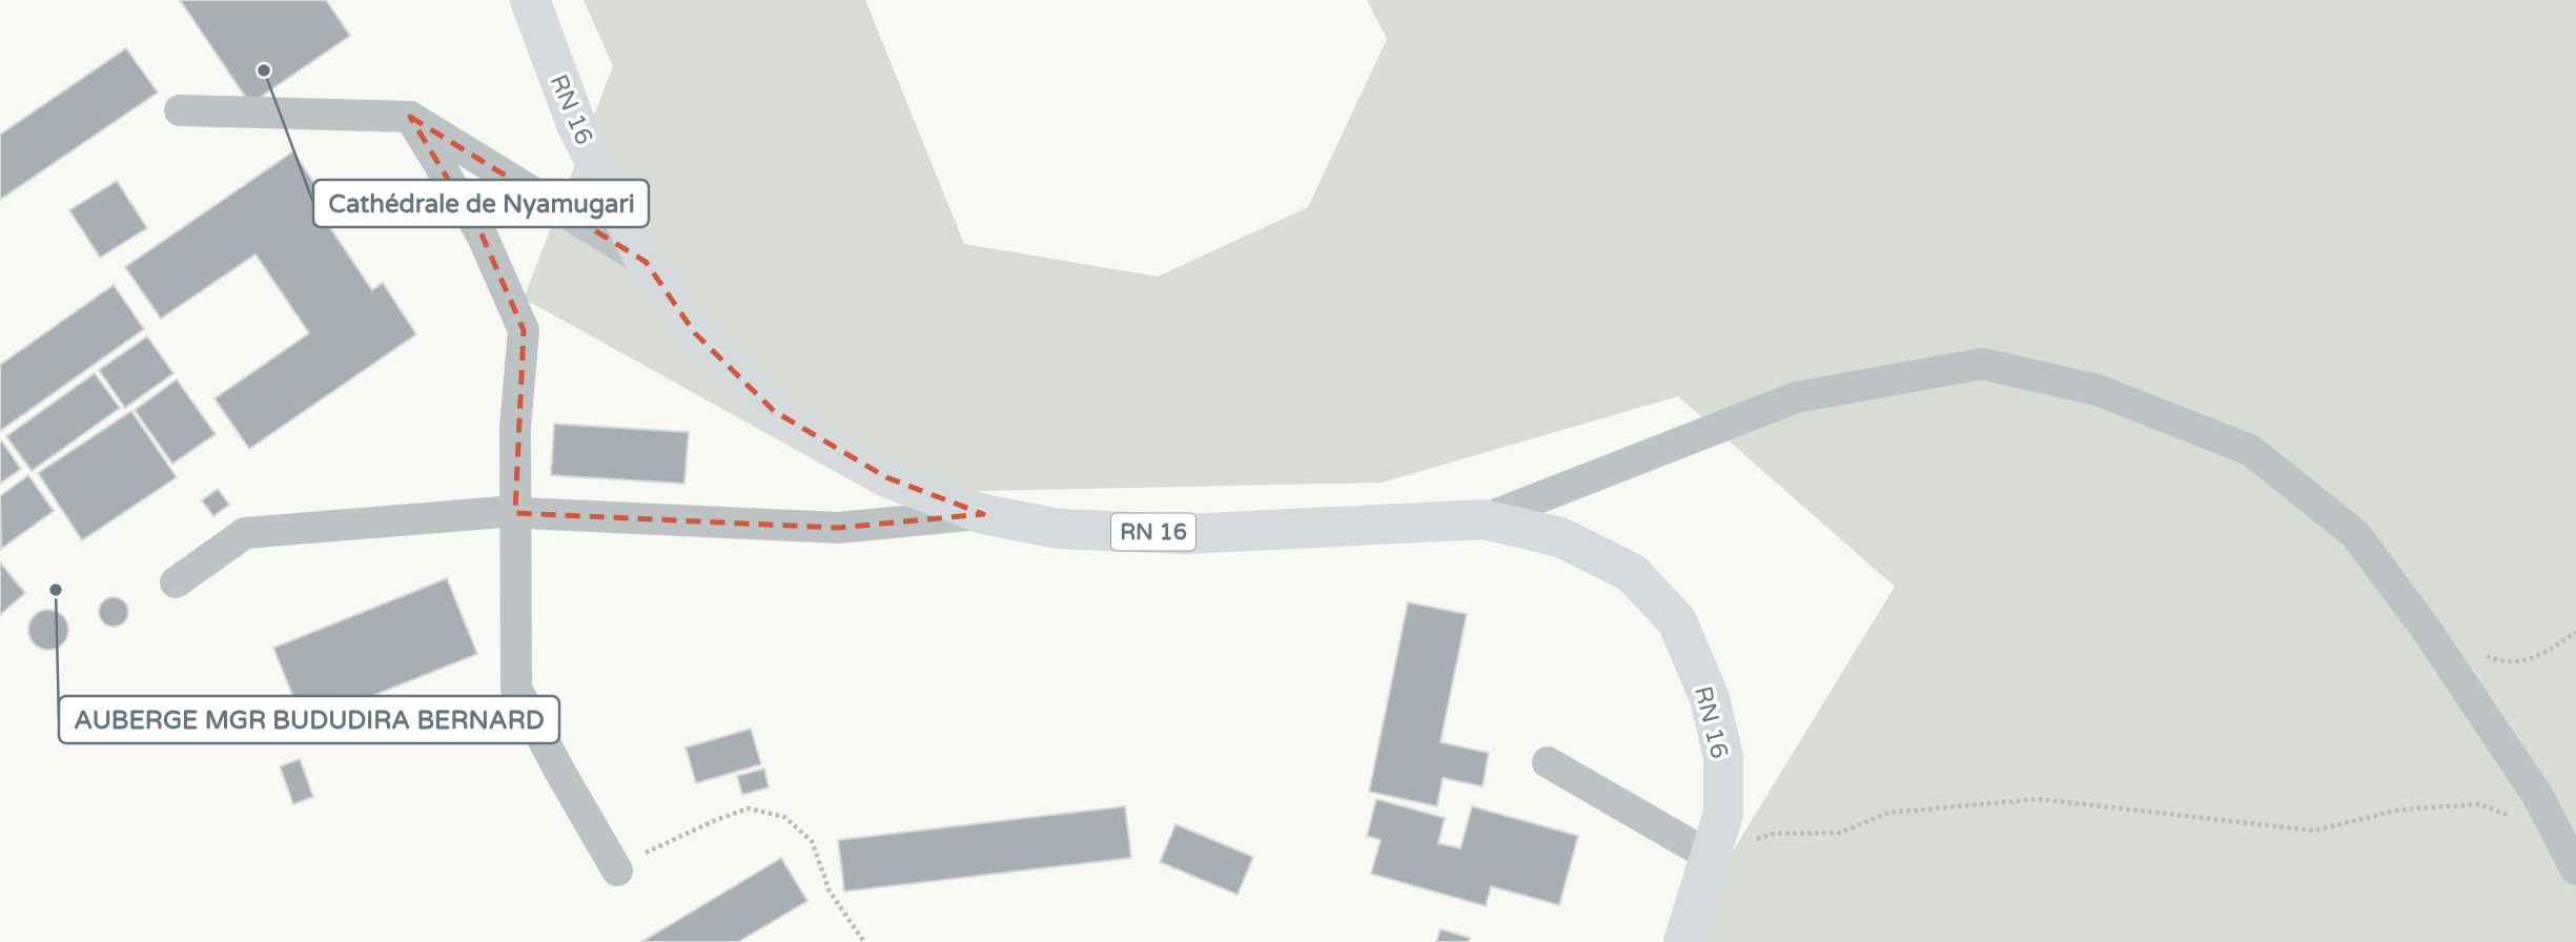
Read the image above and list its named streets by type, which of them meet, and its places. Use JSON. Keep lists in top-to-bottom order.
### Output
{
  "streets": {
    "main road": ["RN 16"]
  },
  "places": ["Cathédrale de Nyamugari", "AUBERGE MGR BUDUDIRA BERNARD"]
}
